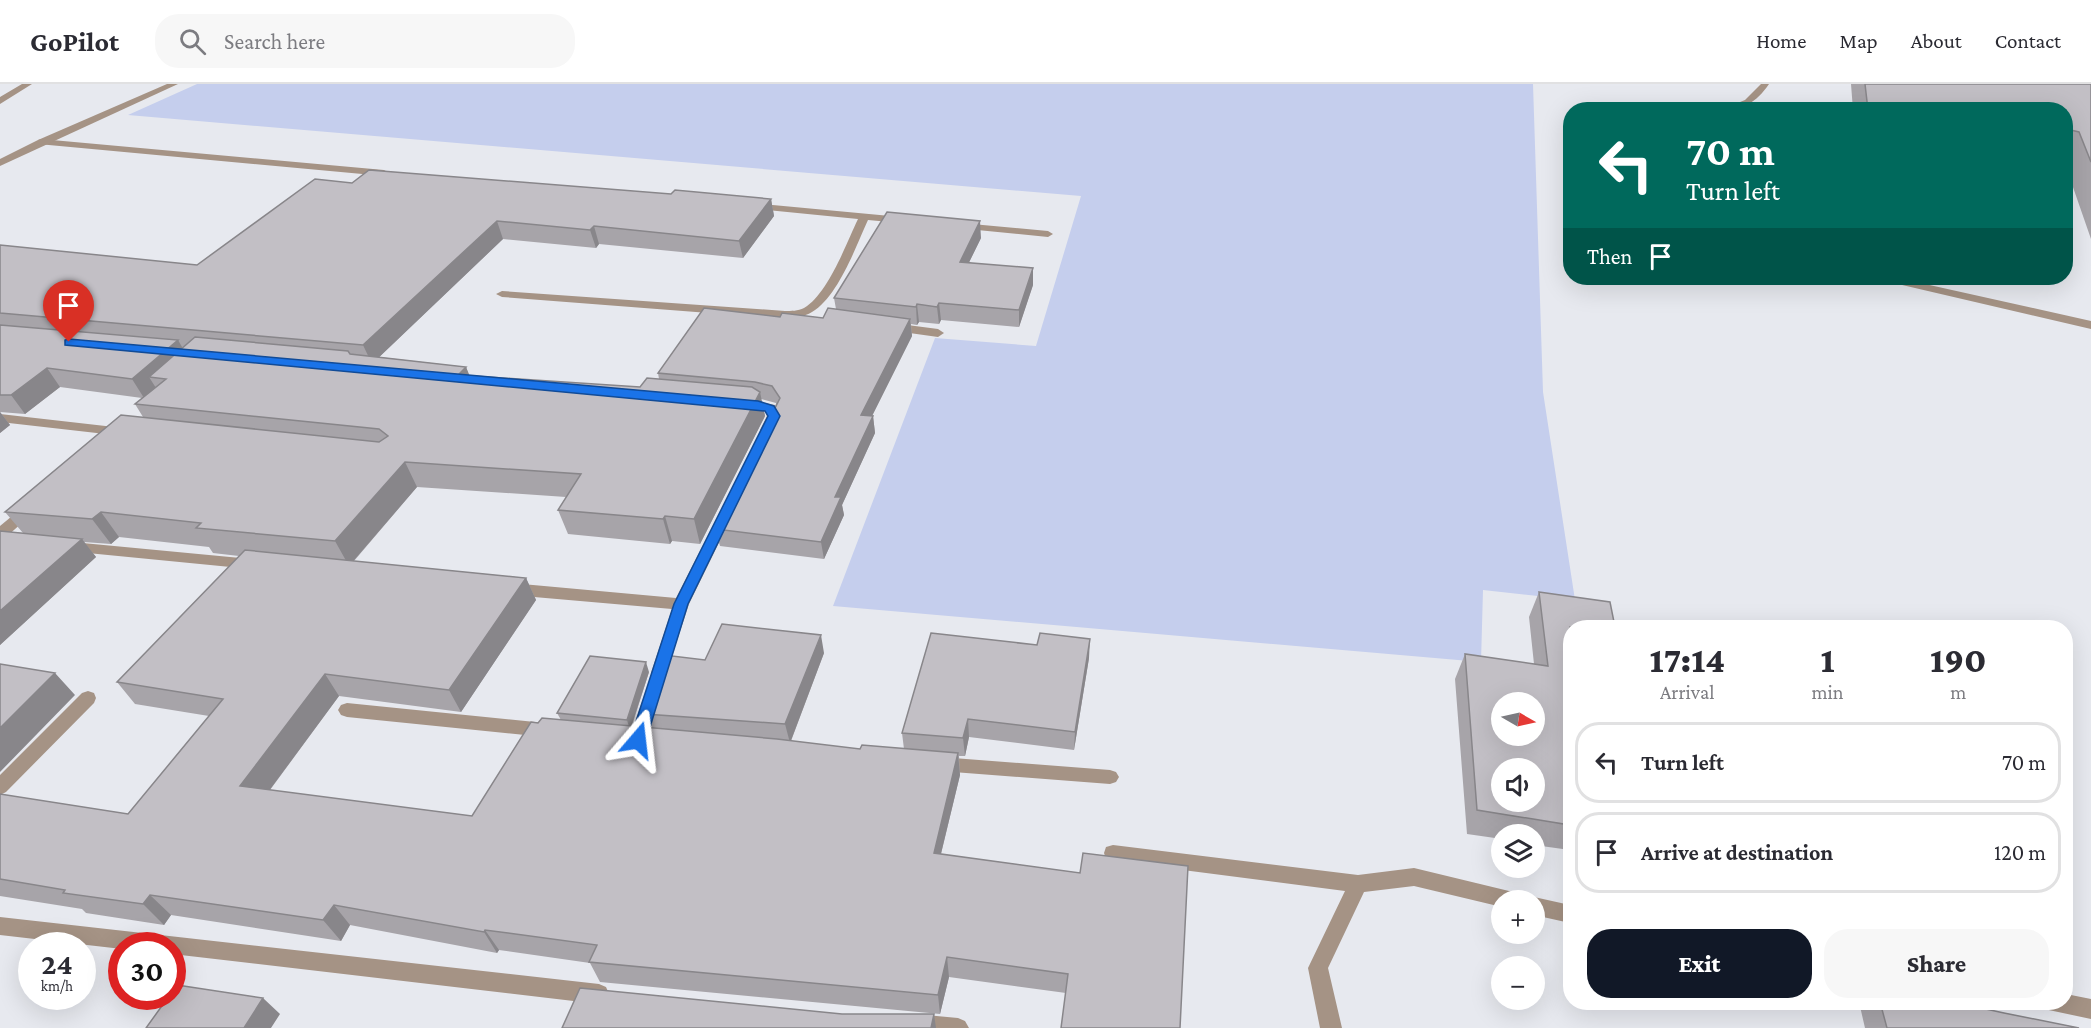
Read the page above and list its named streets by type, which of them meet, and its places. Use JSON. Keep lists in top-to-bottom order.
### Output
{
  "north": "right",
  "page": {
    "header": "GoPilot",
    "search": "Search here",
    "nav": [
      "Home",
      "Map",
      "About",
      "Contact"
    ],
    "turn": ["70 m", "Turn left"],
    "then": "Then",
    "eta": [
      "17:14",
      "Arrival",
      "1",
      "min",
      "190",
      "m"
    ],
    "map_buttons": ["+", "−"],
    "list": [
      {
        "name": "Turn left",
        "value": "70 m"
      },
      {
        "name": "Arrive at destination",
        "value": "120 m"
      }
    ],
    "buttons": ["Exit", "Share"],
    "speed": "24 km/h",
    "limit": "30"
  }
}
